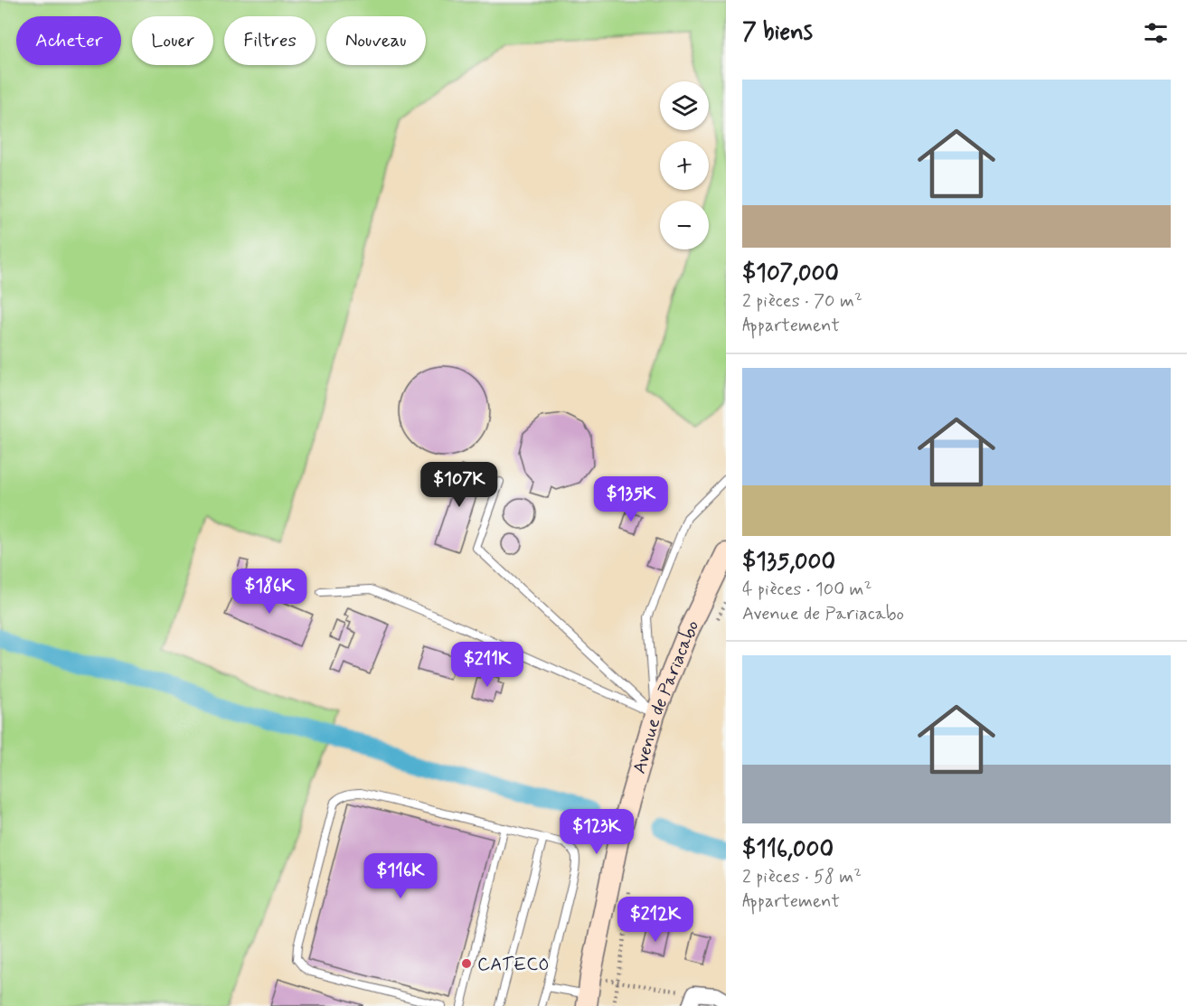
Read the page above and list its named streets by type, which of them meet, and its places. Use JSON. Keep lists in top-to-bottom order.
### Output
{
  "streets": {
    "main road": ["Avenue de Pariacabo"]
  },
  "places": ["CATECO"],
  "page": {
    "heading": "7 biens",
    "chip": [
      "Acheter",
      "Louer",
      "Filtres",
      "Nouveau"
    ],
    "list": [
      {
        "name": "$107,000",
        "note": "2 pièces · 70 m² · Appartement"
      },
      {
        "name": "$135,000",
        "note": "4 pièces · 100 m² · Avenue de Pariacabo"
      },
      {
        "name": "$116,000",
        "note": "2 pièces · 58 m² · Appartement"
      }
    ],
    "map_buttons": ["+", "−"],
    "price": [
      "$107K",
      "$135K",
      "$186K",
      "$211K",
      "$123K",
      "$116K",
      "$212K"
    ]
  }
}
